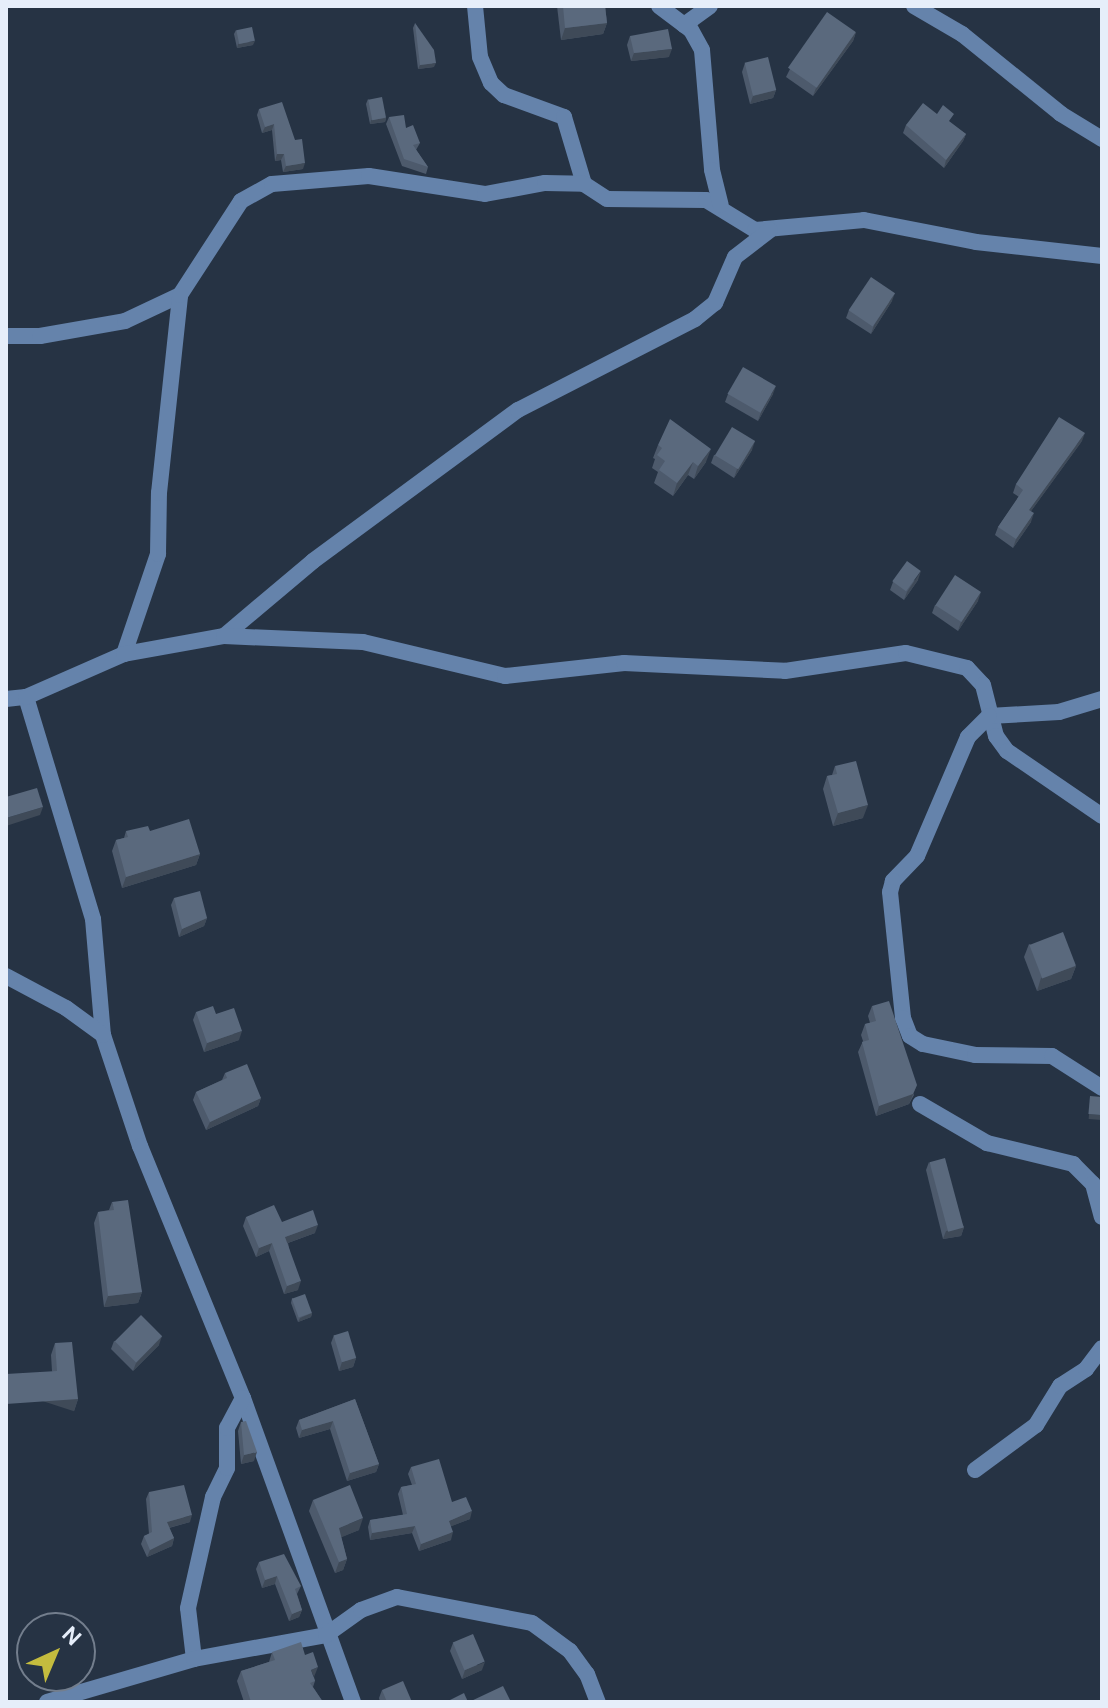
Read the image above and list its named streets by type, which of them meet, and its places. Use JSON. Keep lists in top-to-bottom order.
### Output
{
  "north": "top right"
}
